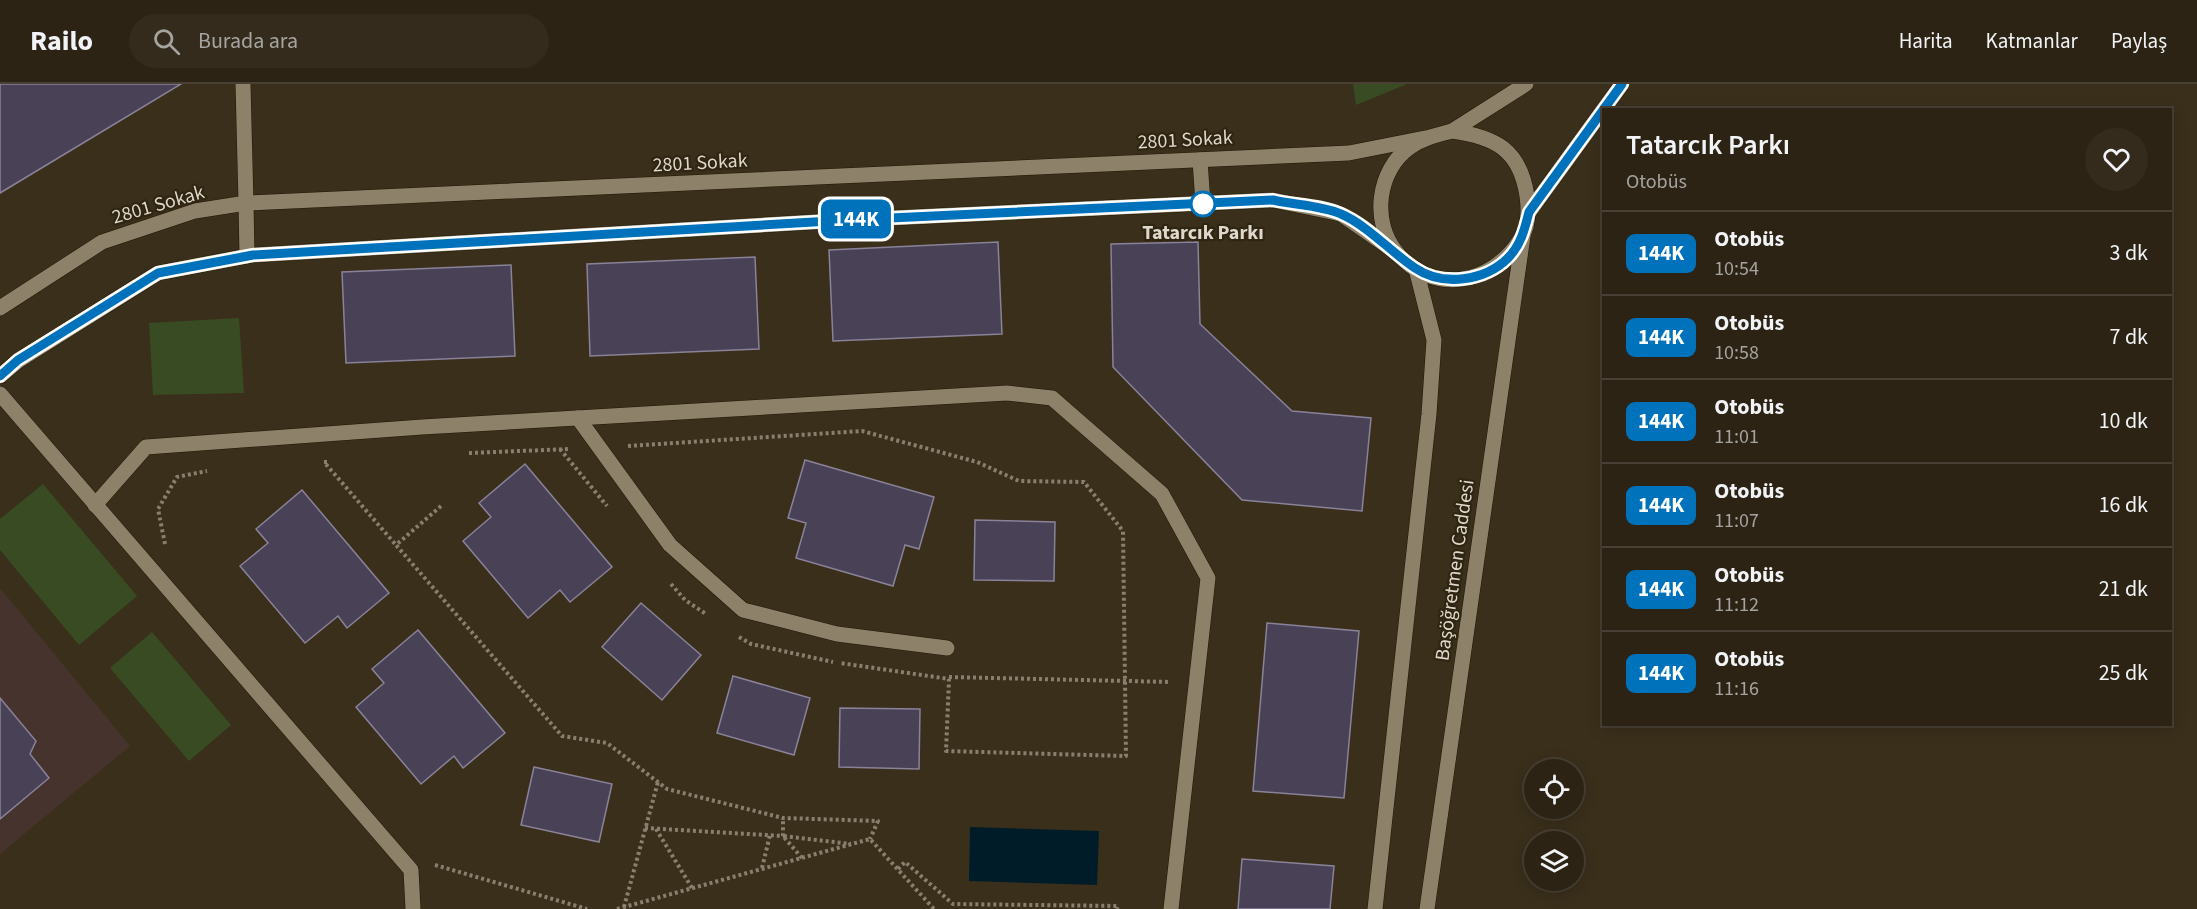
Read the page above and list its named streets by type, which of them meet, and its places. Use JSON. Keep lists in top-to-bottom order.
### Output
{
  "streets": {
    "street": ["2801 Sokak", "Başöğretmen Caddesi"]
  },
  "crossings": [
    ["2801 Sokak", "Başöğretmen Caddesi"]
  ],
  "places": ["Tatarcık Parkı"],
  "lines": ["bus line 144K"],
  "page": {
    "header": "Railo",
    "search": "Burada ara",
    "nav": ["Harita", "Katmanlar", "Paylaş"],
    "on_map": "144K",
    "heading": ["Tatarcık Parkı", "Otobüs"],
    "list": [
      {
        "mark": "144K",
        "name": "Otobüs",
        "note": "10:54",
        "value": "3 dk"
      },
      {
        "mark": "144K",
        "name": "Otobüs",
        "note": "10:58",
        "value": "7 dk"
      },
      {
        "mark": "144K",
        "name": "Otobüs",
        "note": "11:01",
        "value": "10 dk"
      },
      {
        "mark": "144K",
        "name": "Otobüs",
        "note": "11:07",
        "value": "16 dk"
      },
      {
        "mark": "144K",
        "name": "Otobüs",
        "note": "11:12",
        "value": "21 dk"
      },
      {
        "mark": "144K",
        "name": "Otobüs",
        "note": "11:16",
        "value": "25 dk"
      }
    ]
  }
}
